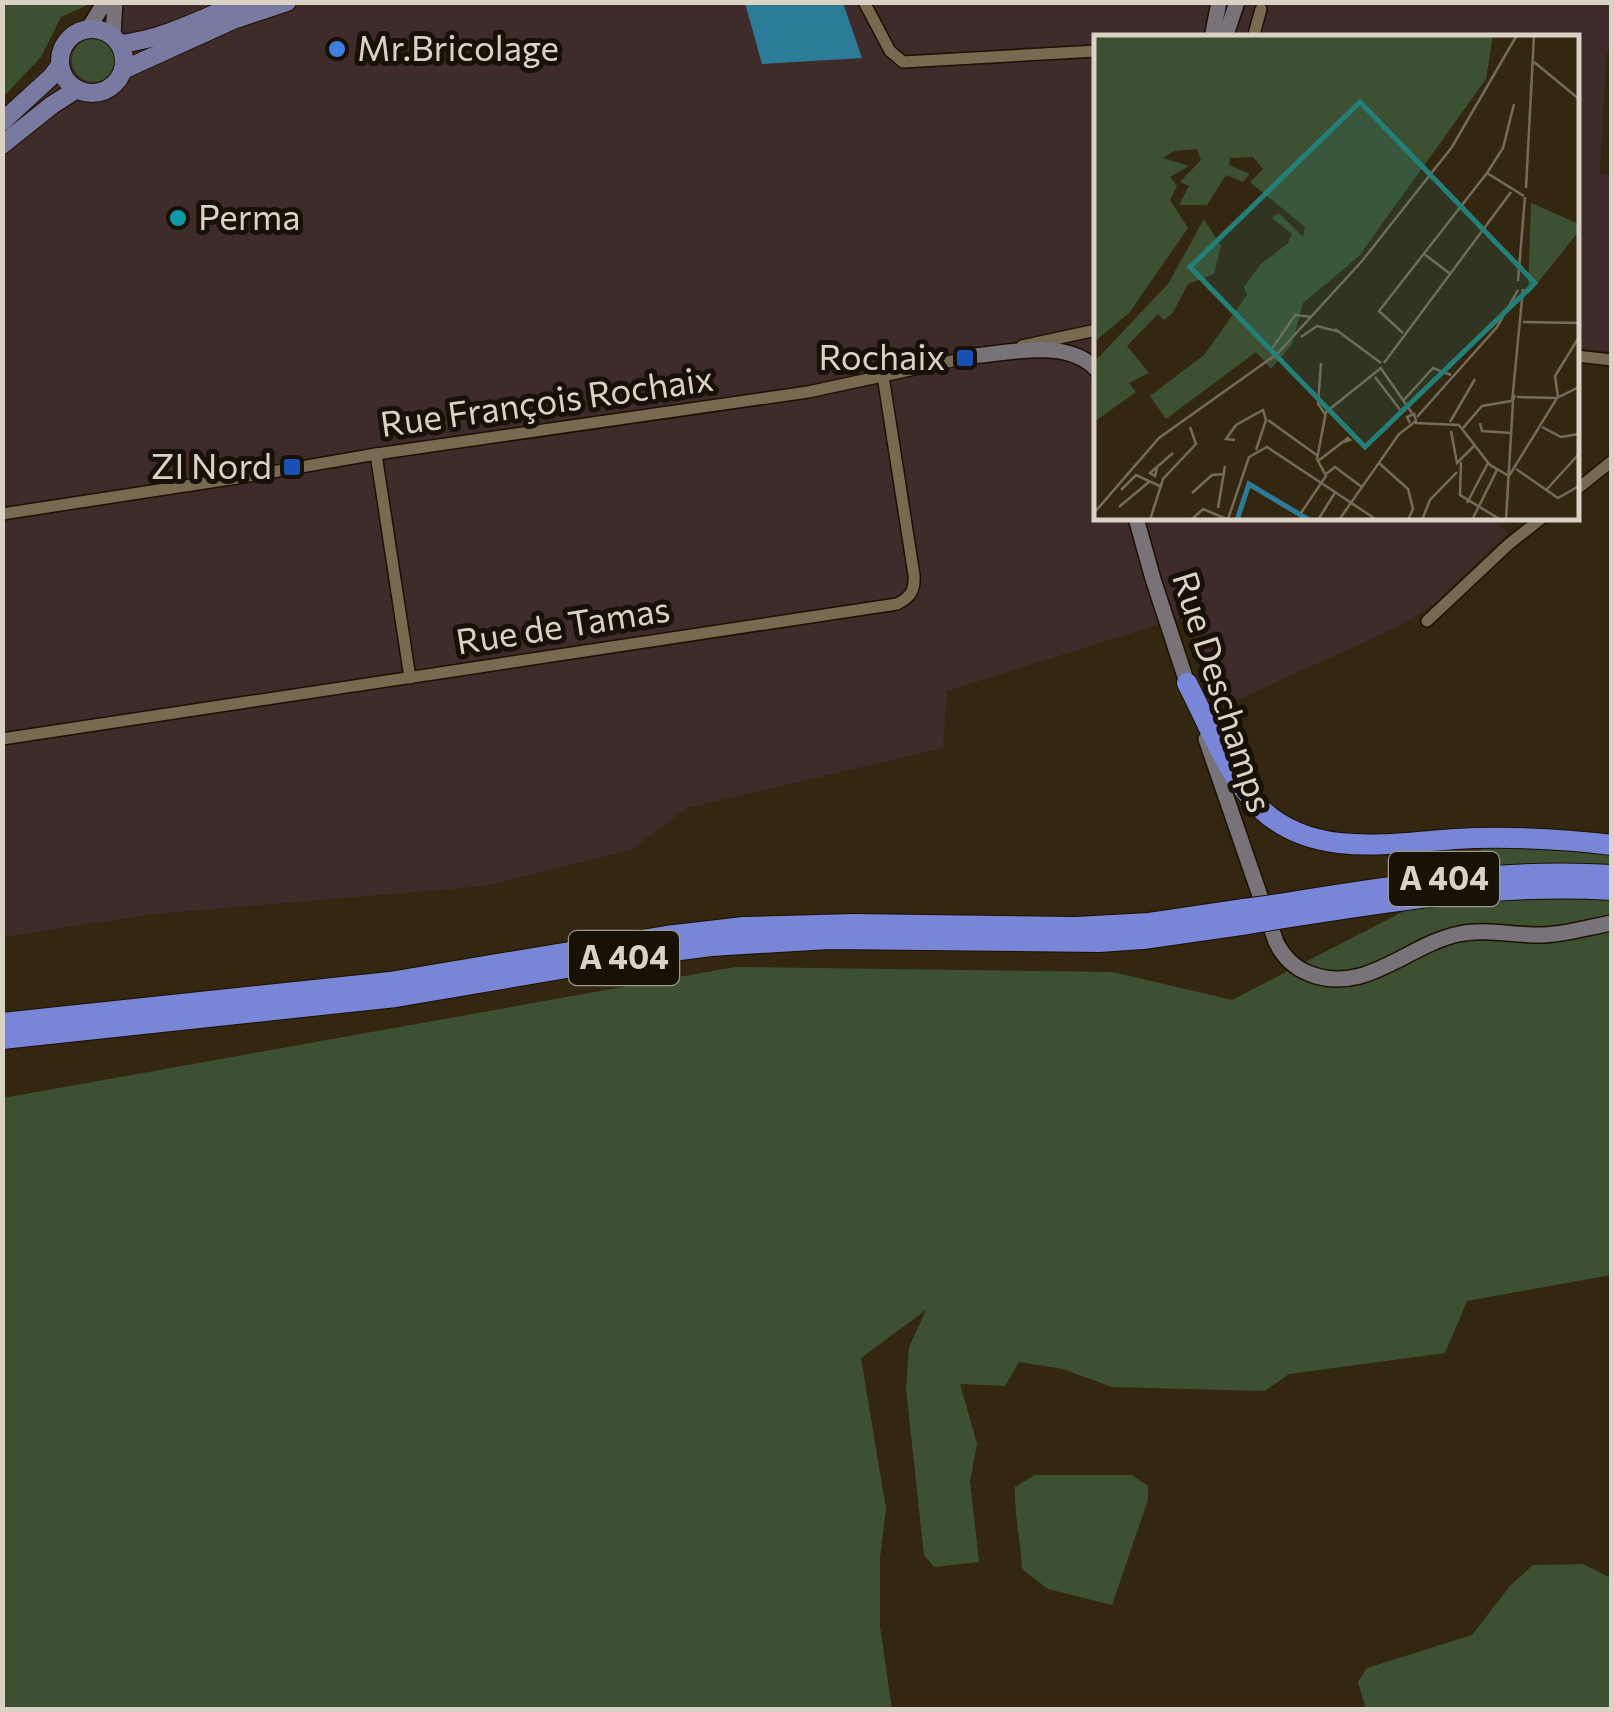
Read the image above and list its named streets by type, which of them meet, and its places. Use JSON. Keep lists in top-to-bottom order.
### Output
{
  "streets": {
    "highway": ["A 404"],
    "main road": ["Rue Deschamps"],
    "street": ["Rue François Rochaix", "Rue de Tamas"]
  },
  "crossings": [
    ["Rue François Rochaix", "Rue de Tamas"]
  ],
  "places": {
    "other": ["Mr.Bricolage", "Perma"],
    "transit": ["Rochaix", "ZI Nord"]
  }
}
